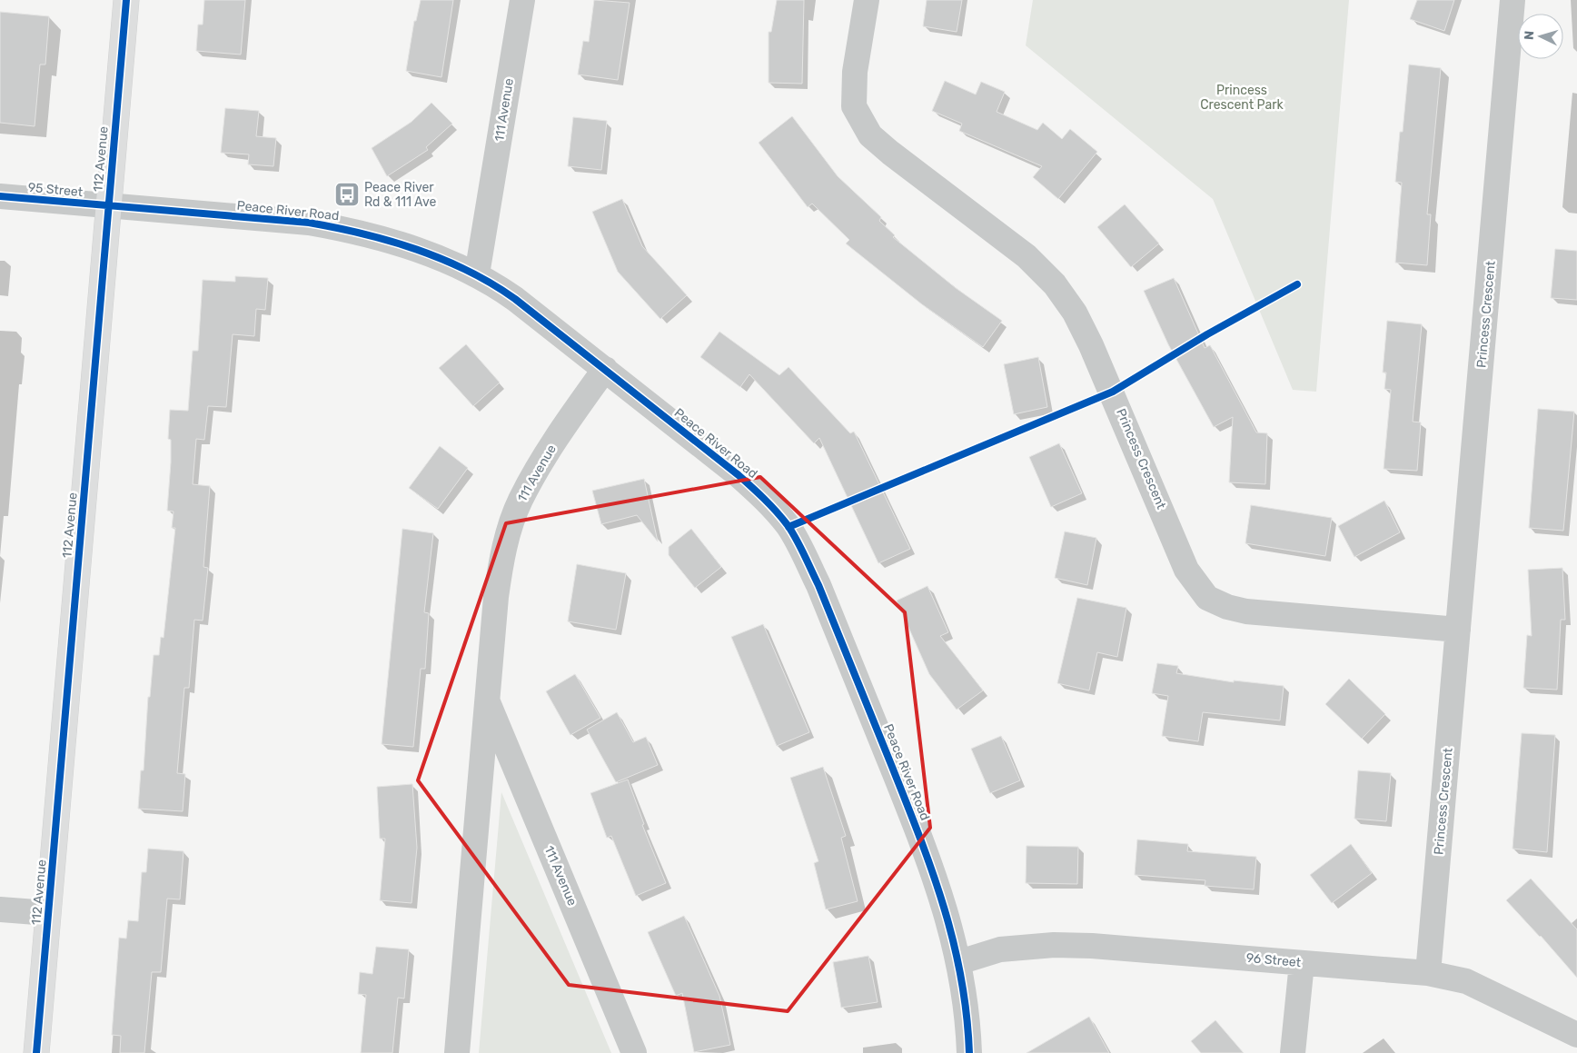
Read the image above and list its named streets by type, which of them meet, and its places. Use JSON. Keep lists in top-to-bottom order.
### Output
{
  "streets": {
    "street": [
      "111 Avenue",
      "112 Avenue",
      "95 Street",
      "Peace River Road",
      "Princess Crescent",
      "96 Street"
    ]
  },
  "crossings": [
    ["111 Avenue", "Peace River Road"],
    ["112 Avenue", "95 Street"],
    ["112 Avenue", "Peace River Road"],
    ["95 Street", "Peace River Road"],
    ["Peace River Road", "96 Street"],
    ["Princess Crescent", "96 Street"]
  ],
  "parks": ["Princess Crescent Park"],
  "places": {
    "bus stop": ["Peace River Rd & 111 Ave"]
  },
  "north": "left"
}
